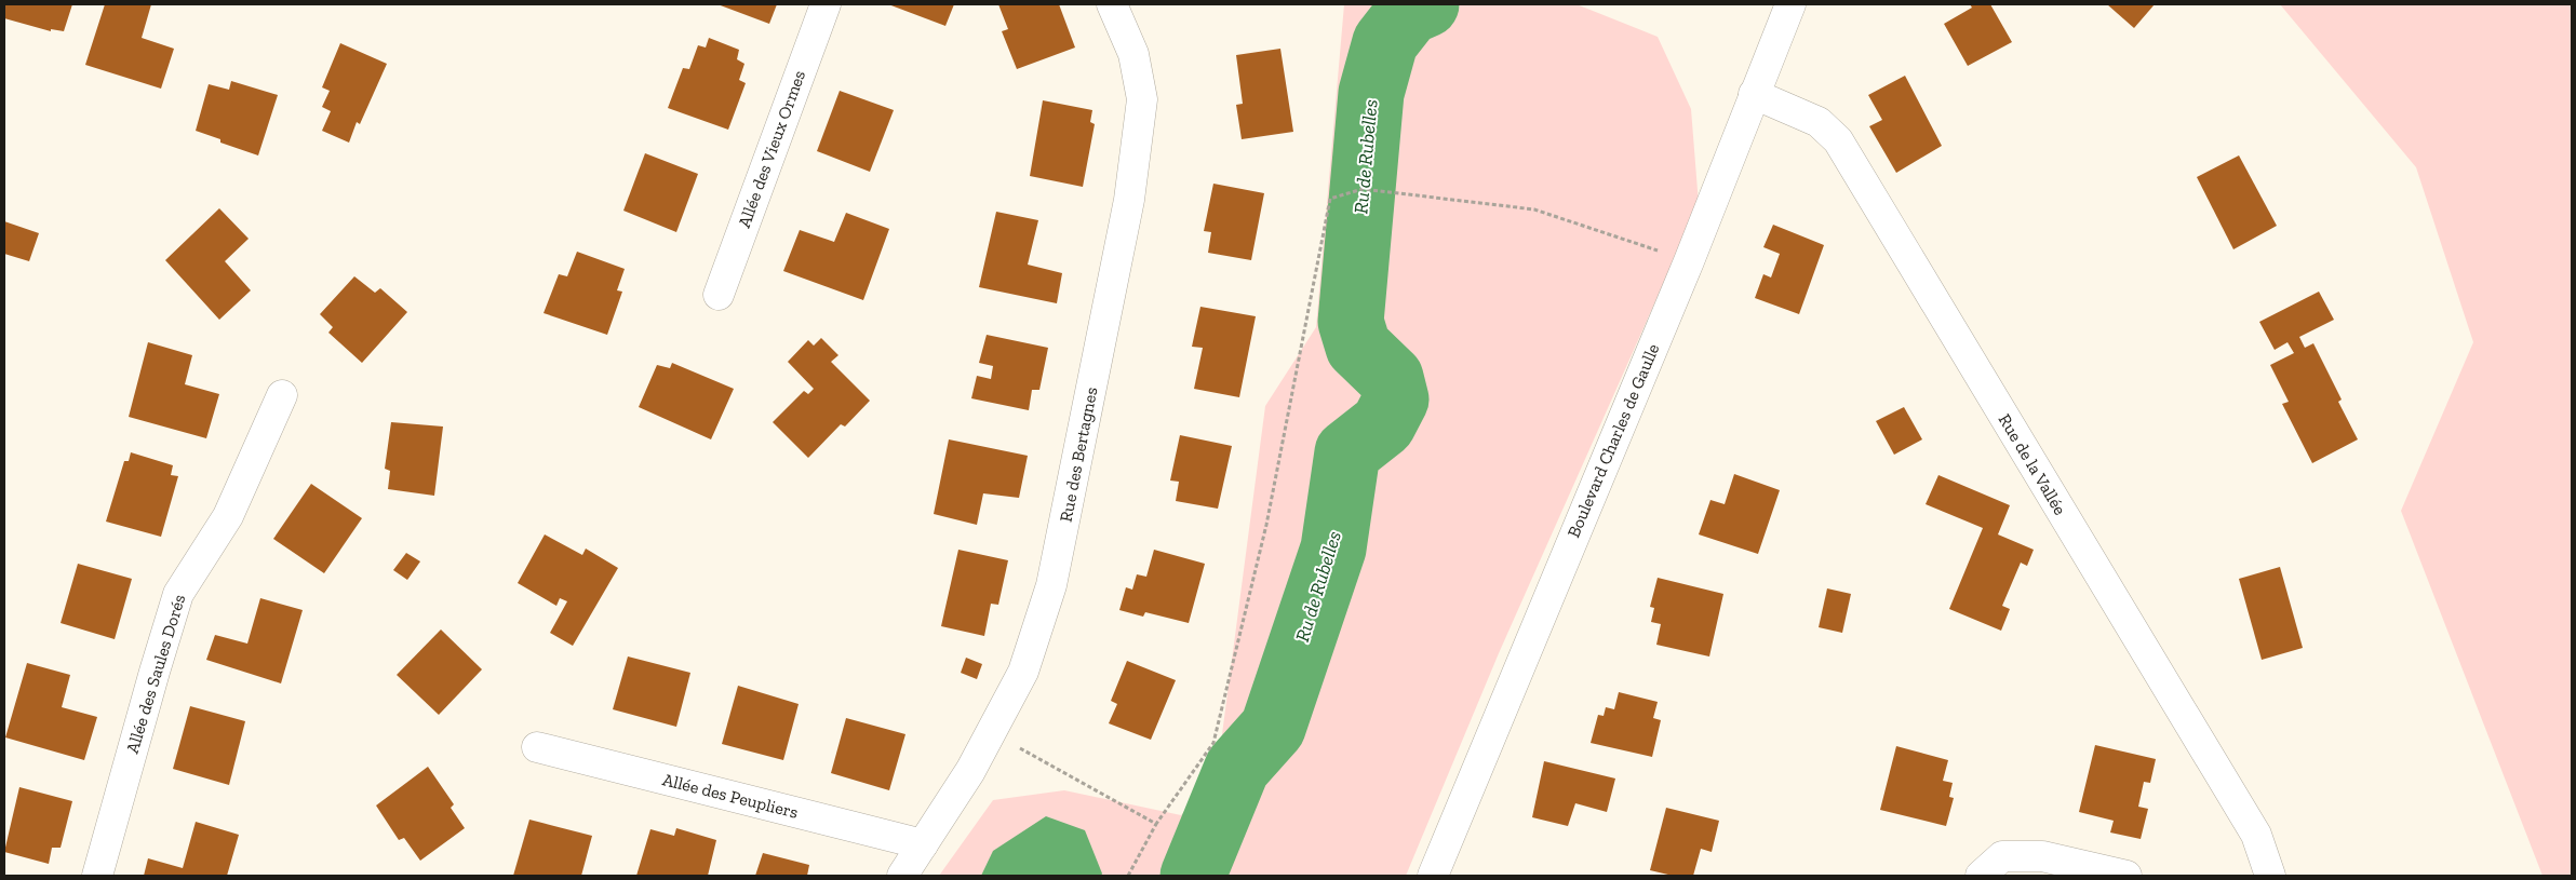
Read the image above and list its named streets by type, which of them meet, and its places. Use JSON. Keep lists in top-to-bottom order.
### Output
{
  "streets": {
    "street": [
      "Allée des Vieux Ormes",
      "Boulevard Charles de Gaulle",
      "Rue des Bertagnes",
      "Rue de la Vallée",
      "Allée des Saules Dorés",
      "Allée des Peupliers"
    ]
  },
  "crossings": [
    ["Boulevard Charles de Gaulle", "Rue de la Vallée"],
    ["Rue des Bertagnes", "Allée des Peupliers"]
  ],
  "water": ["Ru de Rubelles"]
}
